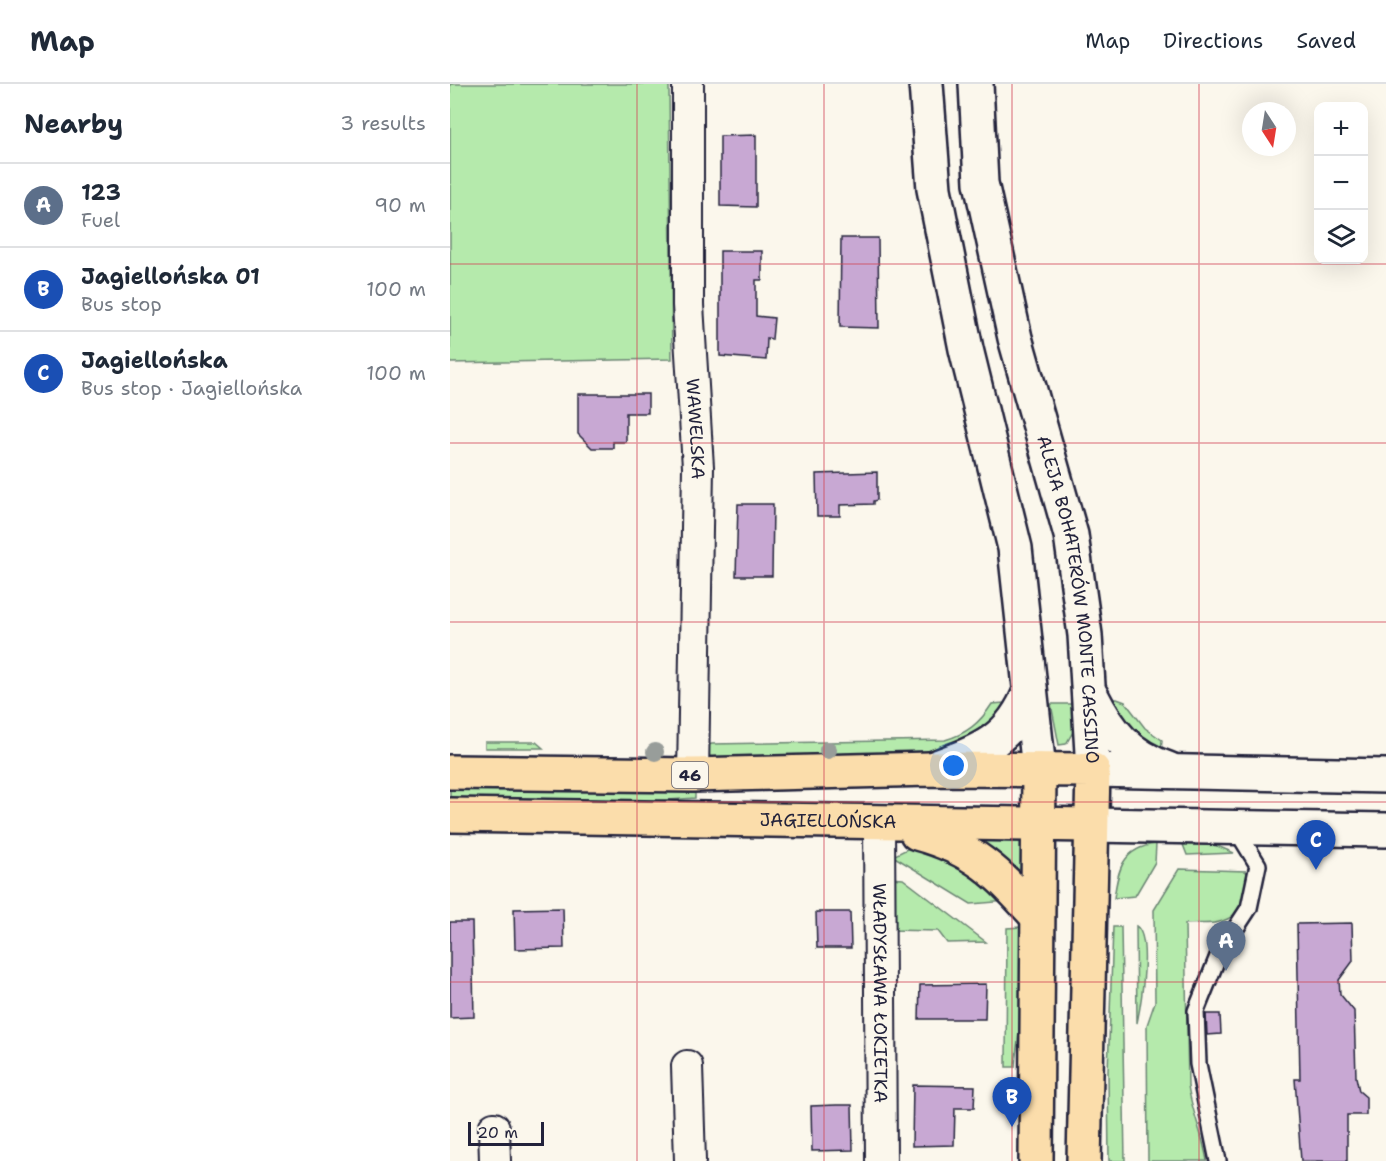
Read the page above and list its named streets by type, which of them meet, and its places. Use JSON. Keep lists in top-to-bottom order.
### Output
{
  "streets": {
    "main road": ["ALEJA BOHATERÓW MONTE CASSINO", "46", "JAGIELLOŃSKA"],
    "street": ["WAWELSKA", "WŁADYSŁAWA ŁOKIETKA"]
  },
  "crossings": [
    ["WAWELSKA", "46"],
    ["ALEJA BOHATERÓW MONTE CASSINO", "46"],
    ["ALEJA BOHATERÓW MONTE CASSINO", "JAGIELLOŃSKA"],
    ["JAGIELLOŃSKA", "WŁADYSŁAWA ŁOKIETKA"]
  ],
  "scale_bar": "20 m",
  "north": "bottom",
  "page": {
    "header": "Map",
    "nav": ["Map", "Directions", "Saved"],
    "heading": ["Nearby", "3 results"],
    "map_buttons": ["+", "−"],
    "list": [
      {
        "mark": "A",
        "name": "123",
        "note": "Fuel",
        "value": "90 m"
      },
      {
        "mark": "B",
        "name": "Jagiellońska 01",
        "note": "Bus stop",
        "value": "100 m"
      },
      {
        "mark": "C",
        "name": "Jagiellońska",
        "note": "Bus stop · Jagiellońska",
        "value": "100 m"
      }
    ],
    "pins": ["C", "A", "B"],
    "scale": "20 m"
  }
}
